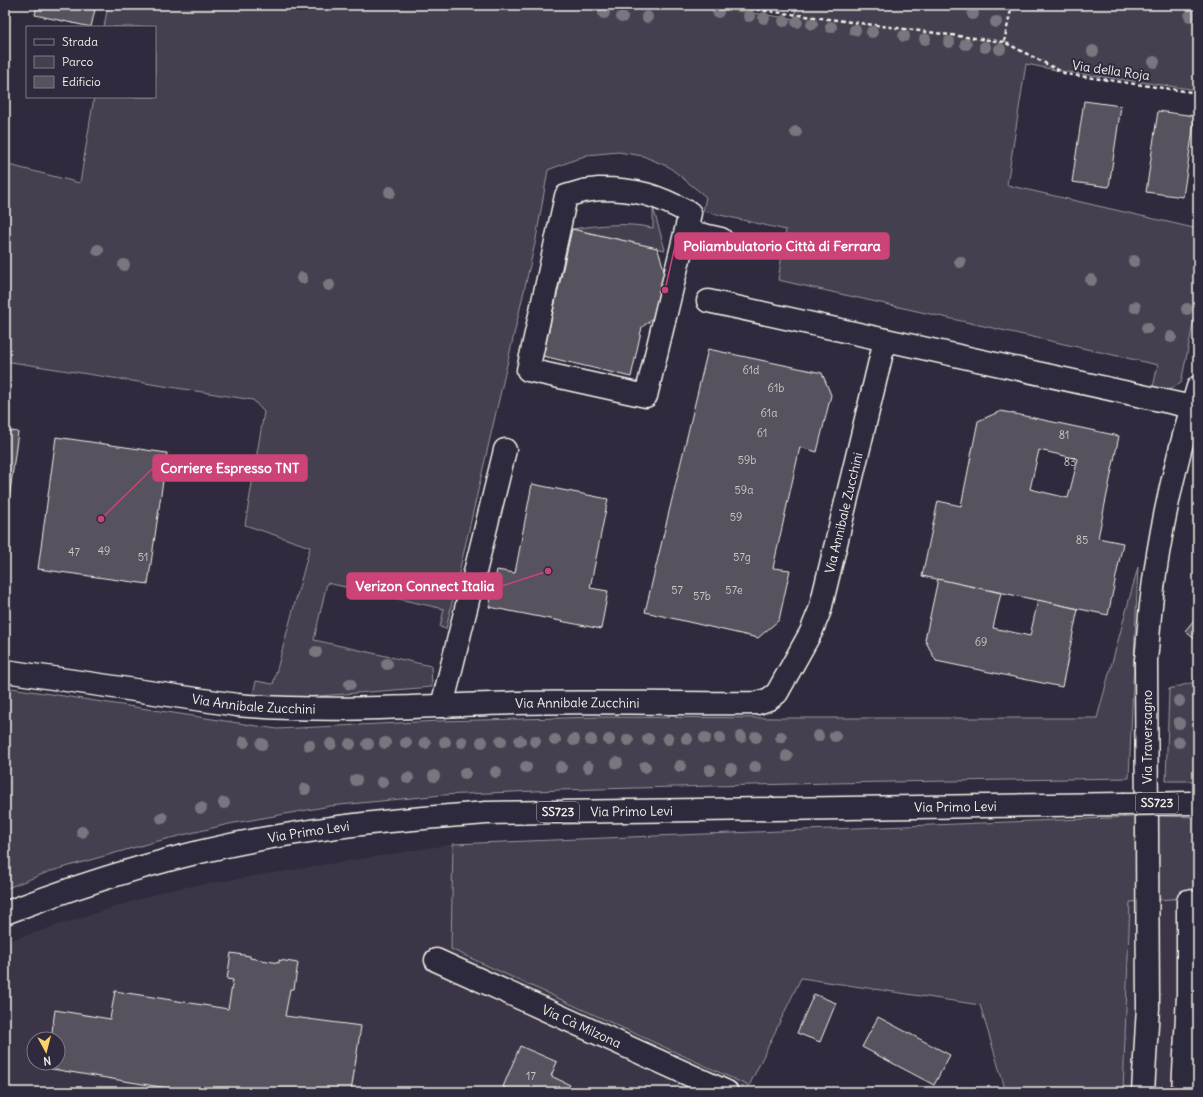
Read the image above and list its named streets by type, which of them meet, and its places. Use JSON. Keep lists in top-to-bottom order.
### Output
{
  "streets": {
    "street": [
      "Via Annibale Zucchini",
      "Via Traversagno",
      "SS723",
      "Via Primo Levi",
      "Via Cà Milzona"
    ],
    "path": ["Via della Roja"]
  },
  "places": ["Poliambulatorio Città di Ferrara", "Corriere Espresso TNT", "Verizon Connect Italia"],
  "house_numbers": [
    "61d",
    "61b",
    "61a",
    "61",
    "81",
    "59b",
    "83",
    "59a",
    "59",
    "85",
    "49",
    "47",
    "51",
    "57g",
    "57",
    "57e",
    "57b",
    "69",
    "17"
  ],
  "legend": ["Strada", "Parco", "Edificio"],
  "north": "bottom"
}
